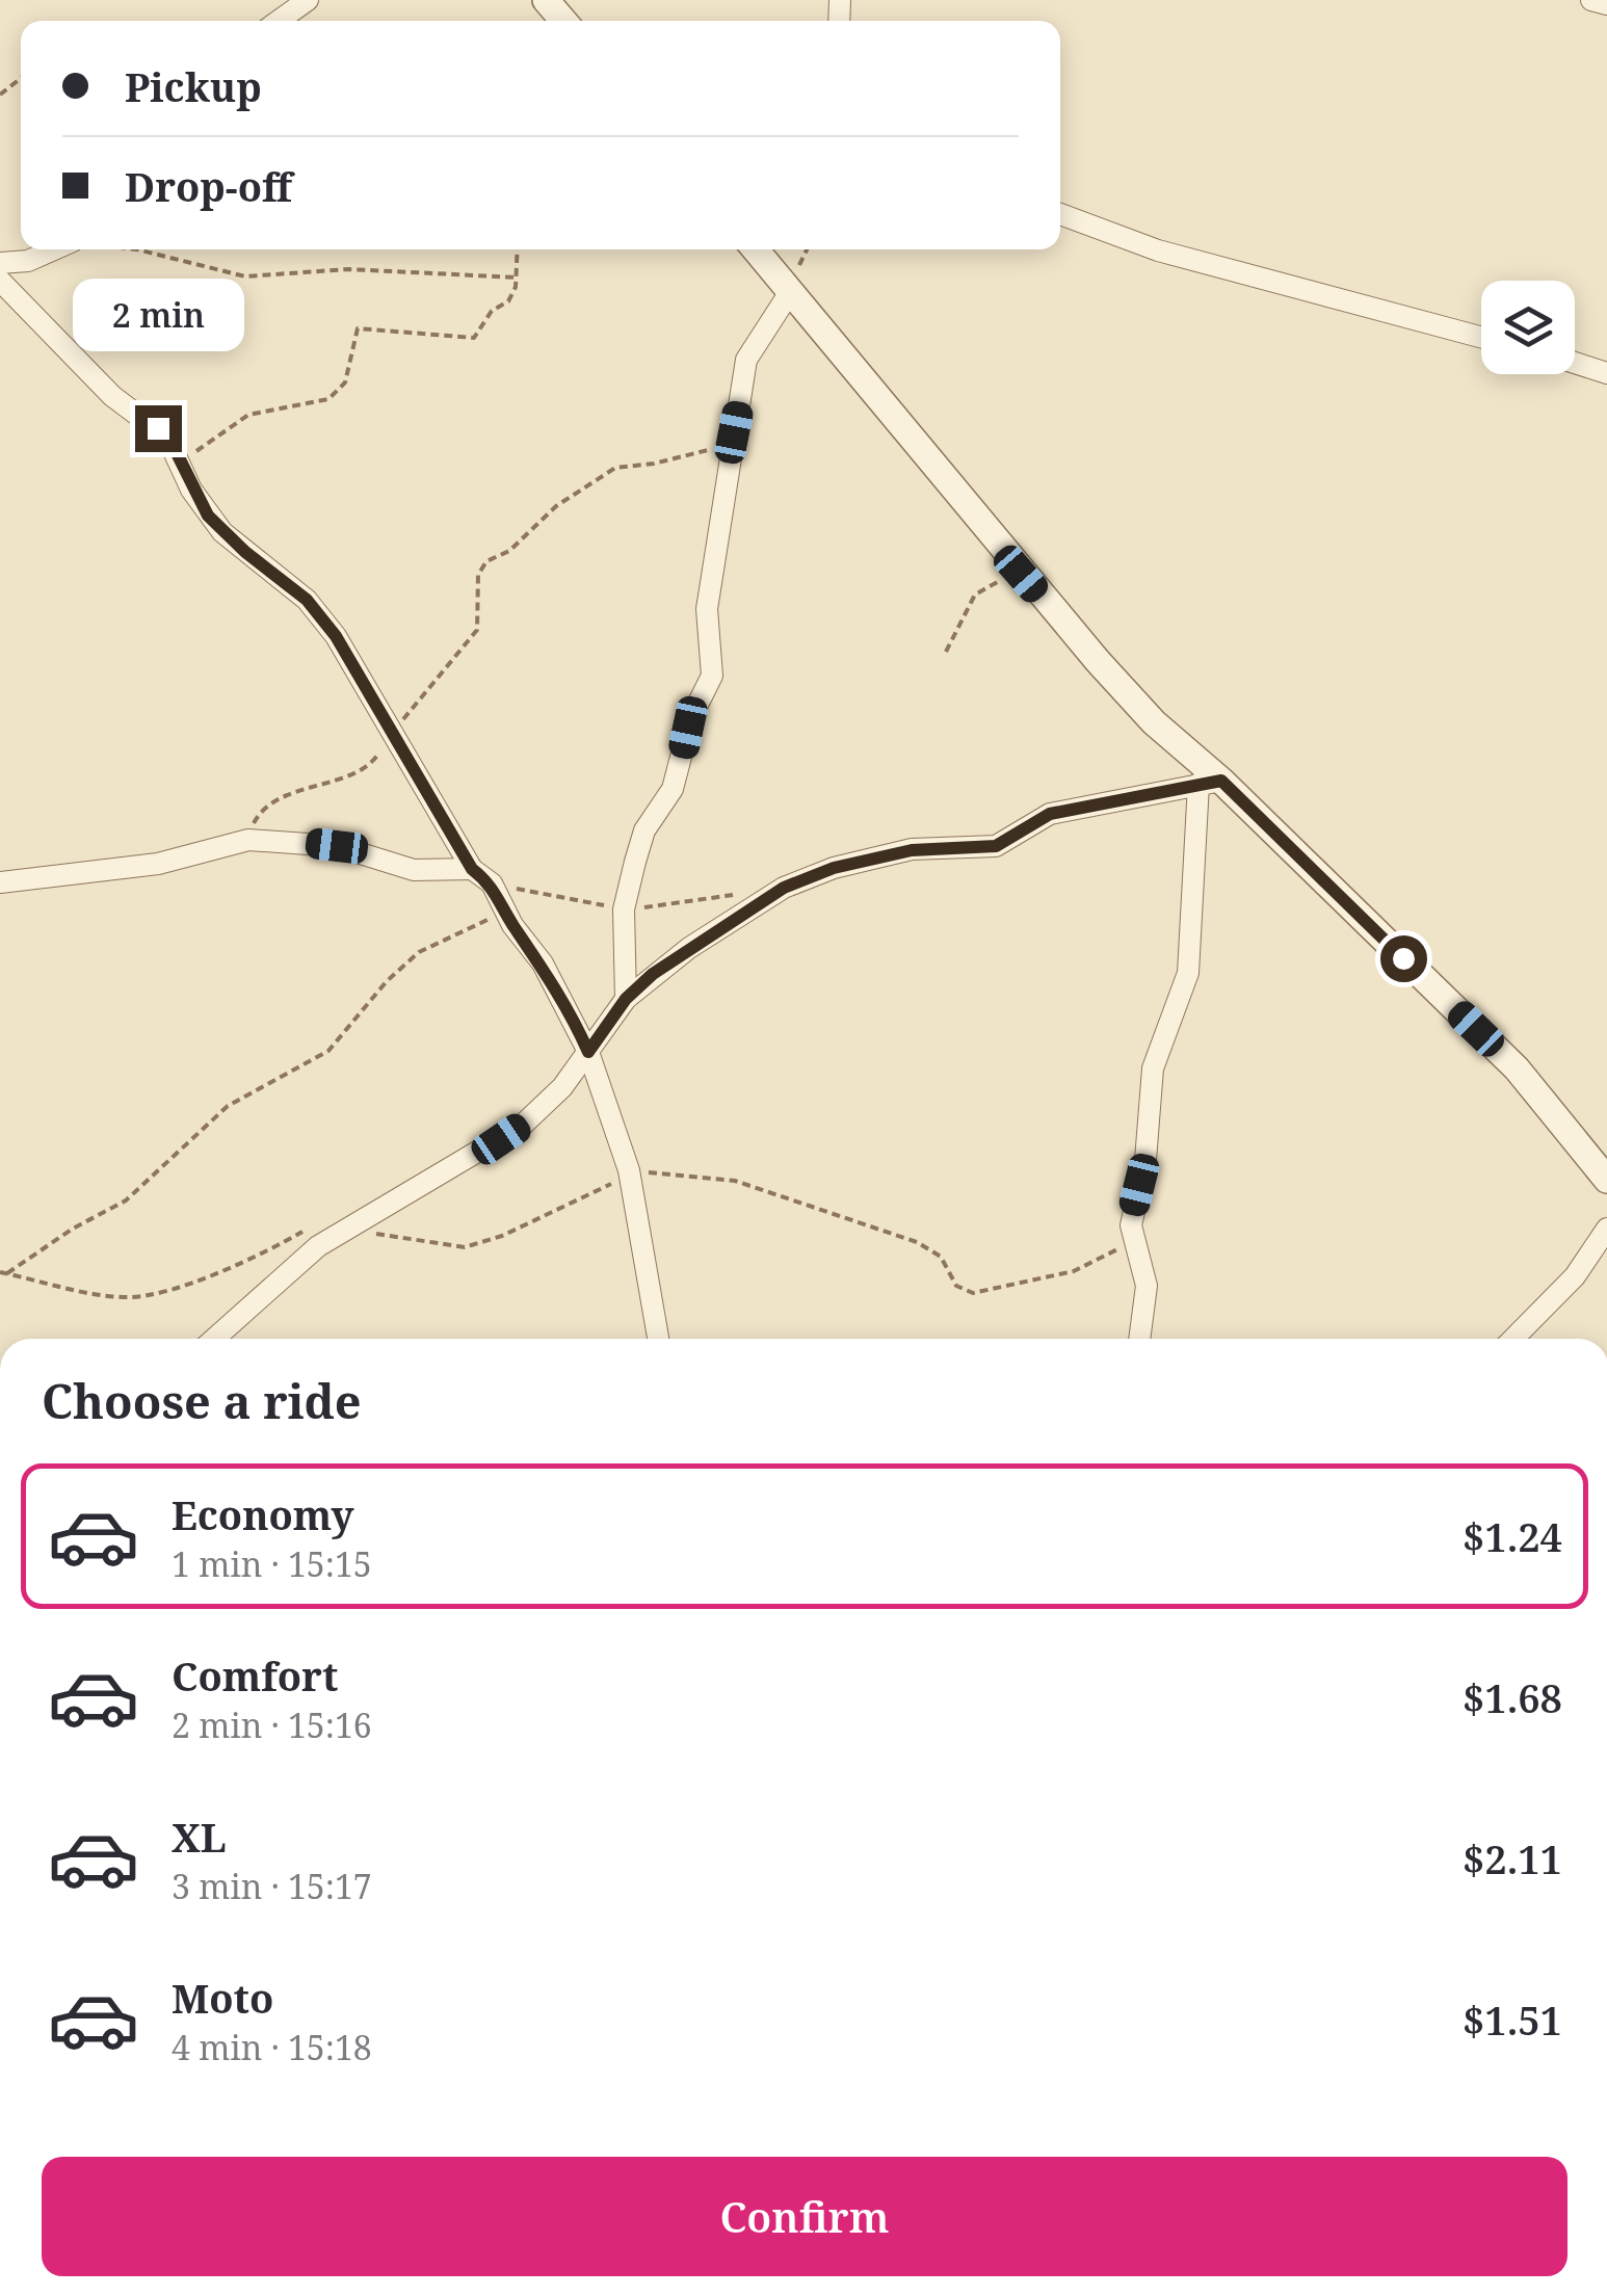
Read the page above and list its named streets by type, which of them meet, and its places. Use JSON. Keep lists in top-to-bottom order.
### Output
{
  "page": {
    "banner": ["Pickup", "Drop-off"],
    "bubble": "2 min",
    "heading": "Choose a ride",
    "list": [
      {
        "name": "Economy",
        "note": "1 min · 15:15",
        "value": "$1.24"
      },
      {
        "name": "Comfort",
        "note": "2 min · 15:16",
        "value": "$1.68"
      },
      {
        "name": "XL",
        "note": "3 min · 15:17",
        "value": "$2.11"
      },
      {
        "name": "Moto",
        "note": "4 min · 15:18",
        "value": "$1.51"
      }
    ],
    "buttons": "Confirm"
  }
}
